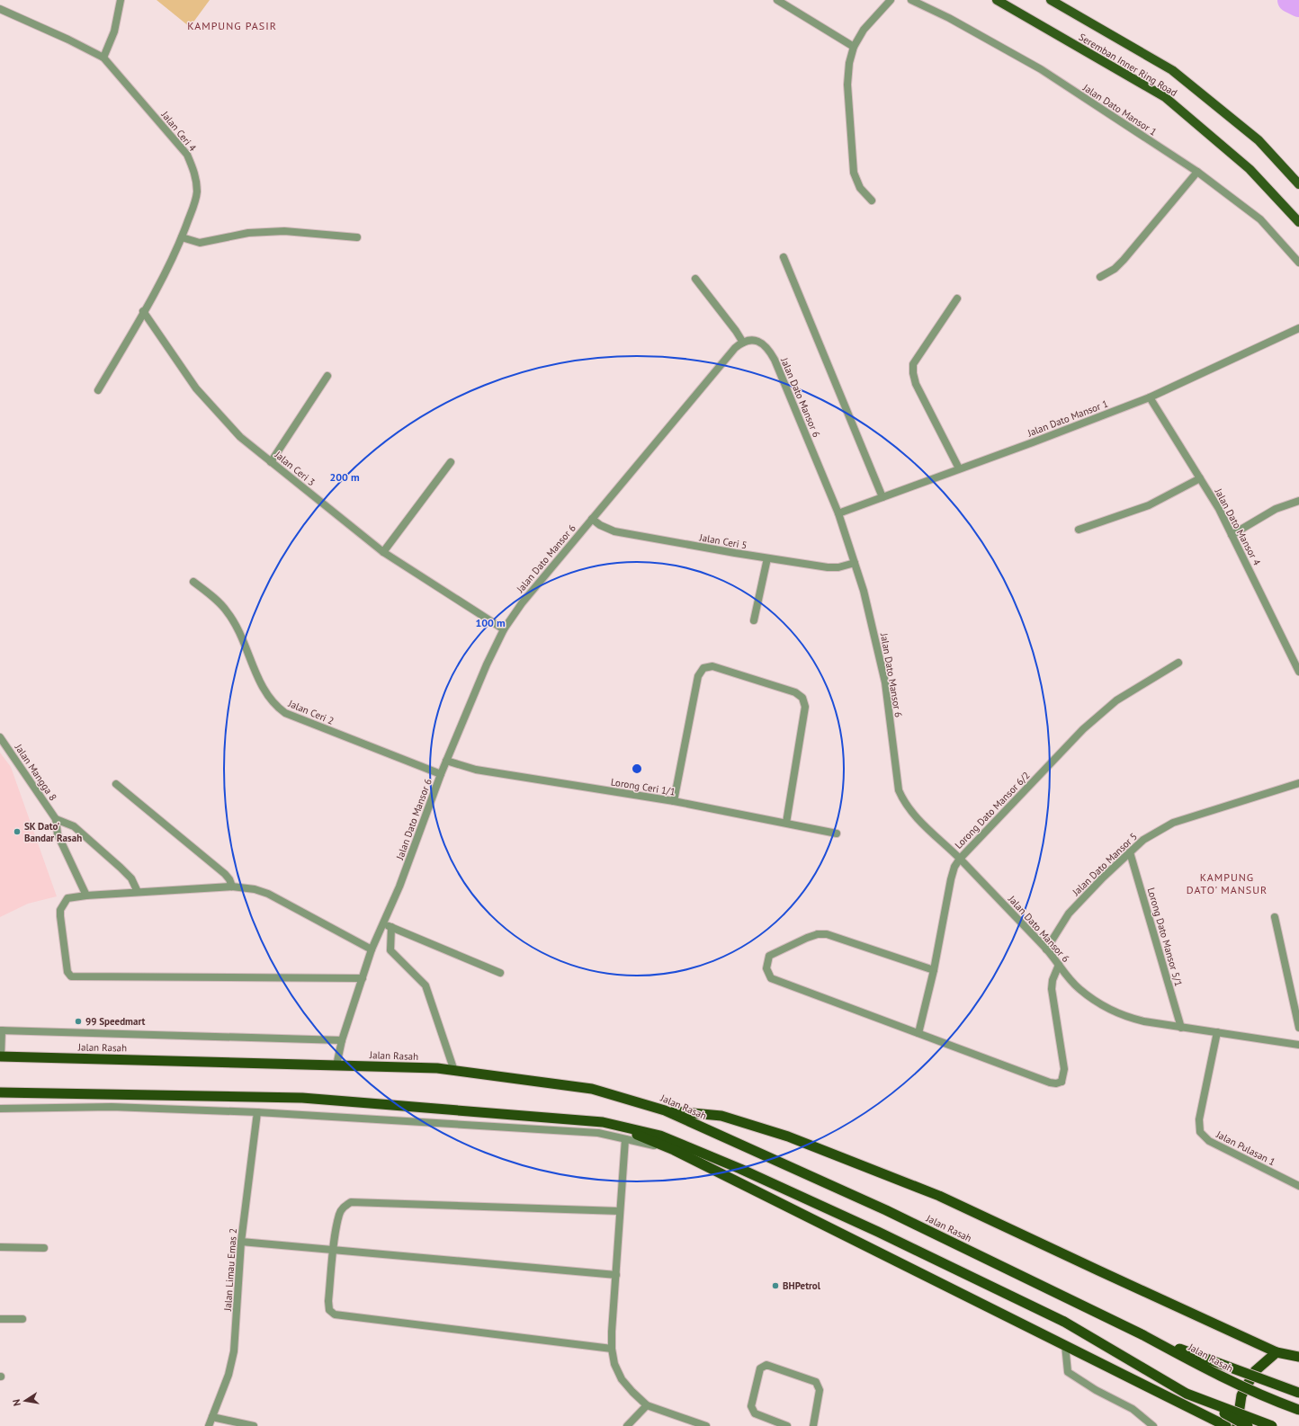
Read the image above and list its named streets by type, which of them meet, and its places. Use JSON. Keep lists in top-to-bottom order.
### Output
{
  "streets": {
    "highway": ["Jalan Rasah"],
    "main road": ["Seremban Inner Ring Road"],
    "street": [
      "Jalan Dato Mansor 1",
      "Jalan Ceri 4",
      "Jalan Dato Mansor 6",
      "Jalan Ceri 3",
      "Jalan Dato Mansor 4",
      "Jalan Ceri 5",
      "Jalan Ceri 2",
      "Jalan Mangga 8",
      "Lorong Ceri 1/1",
      "Lorong Dato Mansor 6/2",
      "Jalan Dato Mansor 5",
      "Lorong Dato Mansor 5/1",
      "Jalan Pulasan 1",
      "Jalan Limau Emas 2"
    ]
  },
  "crossings": [
    ["Jalan Dato Mansor 1", "Jalan Dato Mansor 6"],
    ["Jalan Dato Mansor 1", "Jalan Dato Mansor 4"],
    ["Jalan Ceri 4", "Jalan Ceri 3"],
    ["Jalan Dato Mansor 6", "Jalan Ceri 3"],
    ["Jalan Dato Mansor 6", "Jalan Ceri 5"],
    ["Jalan Dato Mansor 6", "Jalan Ceri 2"],
    ["Jalan Dato Mansor 6", "Lorong Ceri 1/1"],
    ["Jalan Dato Mansor 6", "Lorong Dato Mansor 6/2"],
    ["Jalan Dato Mansor 6", "Jalan Dato Mansor 5"],
    ["Jalan Dato Mansor 6", "Lorong Dato Mansor 5/1"],
    ["Jalan Dato Mansor 6", "Jalan Rasah"],
    ["Jalan Dato Mansor 6", "Jalan Pulasan 1"],
    ["Jalan Dato Mansor 5", "Lorong Dato Mansor 5/1"]
  ],
  "districts": ["KAMPUNG PASIR", "KAMPUNG DATO' MANSUR"],
  "places": ["SK Dato' Bandar Rasah", "99 Speedmart", "BHPetrol"],
  "north": "left",
  "rings": ["200 m", "100 m"]
}
